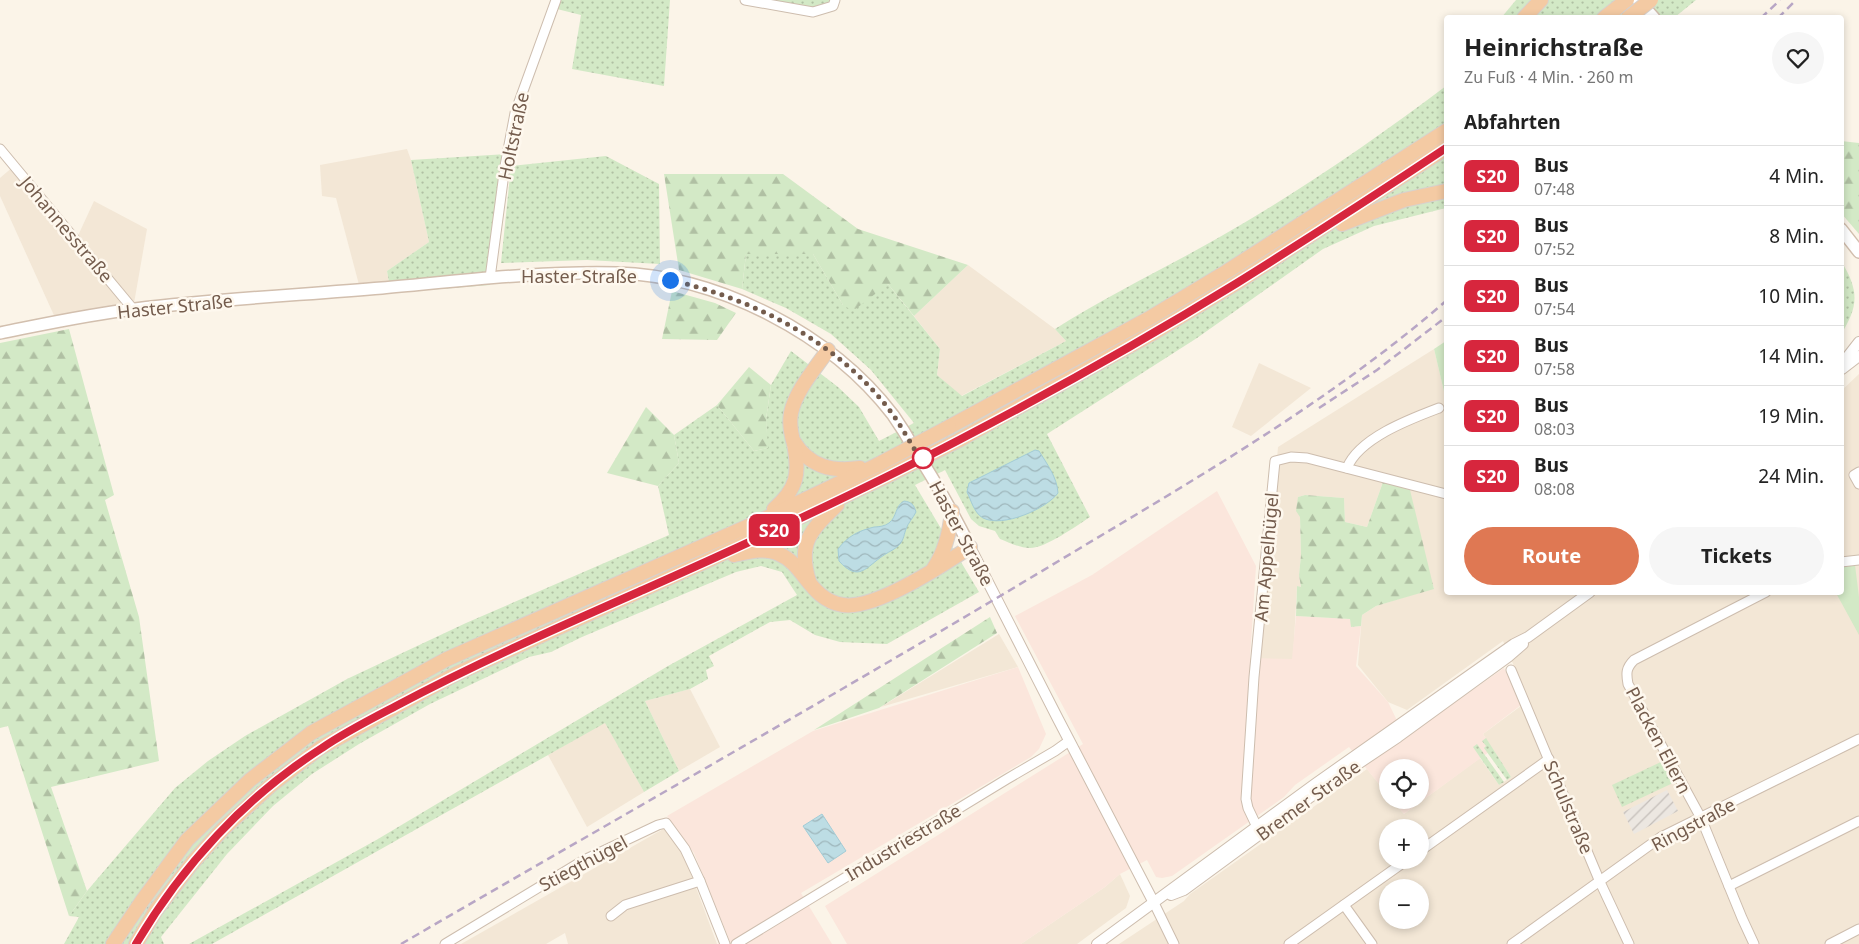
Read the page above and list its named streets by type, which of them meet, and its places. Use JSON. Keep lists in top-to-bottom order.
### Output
{
  "streets": {
    "main road": ["Haster Straße"],
    "street": [
      "Holtstraße",
      "Johannesstraße",
      "Am Appelhügel",
      "Placken Ellern",
      "Bremer Straße",
      "Schulstraße",
      "Ringstraße",
      "Industriestraße",
      "Stiegthügel"
    ]
  },
  "crossings": [
    ["Holtstraße", "Haster Straße"],
    ["Johannesstraße", "Haster Straße"],
    ["Haster Straße", "Bremer Straße"],
    ["Haster Straße", "Industriestraße"],
    ["Am Appelhügel", "Bremer Straße"],
    ["Placken Ellern", "Ringstraße"],
    ["Schulstraße", "Ringstraße"]
  ],
  "lines": ["bus line S20"],
  "page": {
    "on_map": "S20",
    "heading": [
      ["Heinrichstraße", "Zu Fuß · 4 Min. · 260 m"],
      "Abfahrten"
    ],
    "list": [
      {
        "mark": "S20",
        "name": "Bus",
        "note": "07:48",
        "value": "4 Min."
      },
      {
        "mark": "S20",
        "name": "Bus",
        "note": "07:52",
        "value": "8 Min."
      },
      {
        "mark": "S20",
        "name": "Bus",
        "note": "07:54",
        "value": "10 Min."
      },
      {
        "mark": "S20",
        "name": "Bus",
        "note": "07:58",
        "value": "14 Min."
      },
      {
        "mark": "S20",
        "name": "Bus",
        "note": "08:03",
        "value": "19 Min."
      },
      {
        "mark": "S20",
        "name": "Bus",
        "note": "08:08",
        "value": "24 Min."
      }
    ],
    "buttons": ["Route", "Tickets"],
    "map_buttons": ["+", "−"]
  }
}
